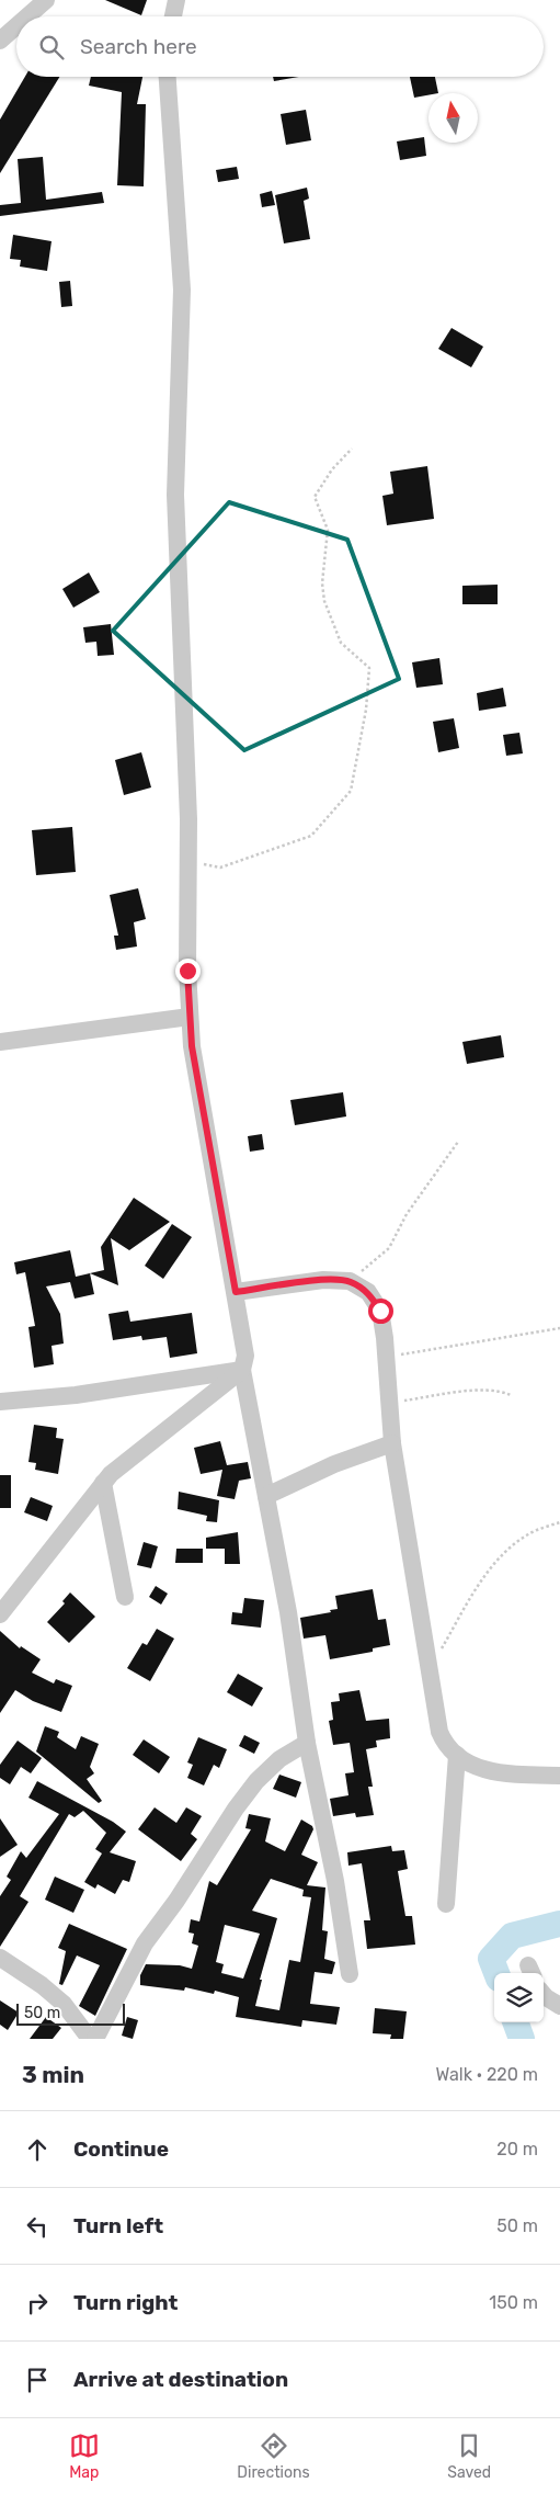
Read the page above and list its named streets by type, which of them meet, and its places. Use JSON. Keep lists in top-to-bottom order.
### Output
{
  "scale_bar": "50 m",
  "north": "top",
  "page": {
    "search": "Search here",
    "scale": "50 m",
    "heading": ["3 min", "Walk · 220 m"],
    "list": [
      ["Continue", "20 m"],
      ["Turn left", "50 m"],
      ["Turn right", "150 m"],
      "Arrive at destination"
    ],
    "nav": ["Map", "Directions", "Saved"]
  }
}
